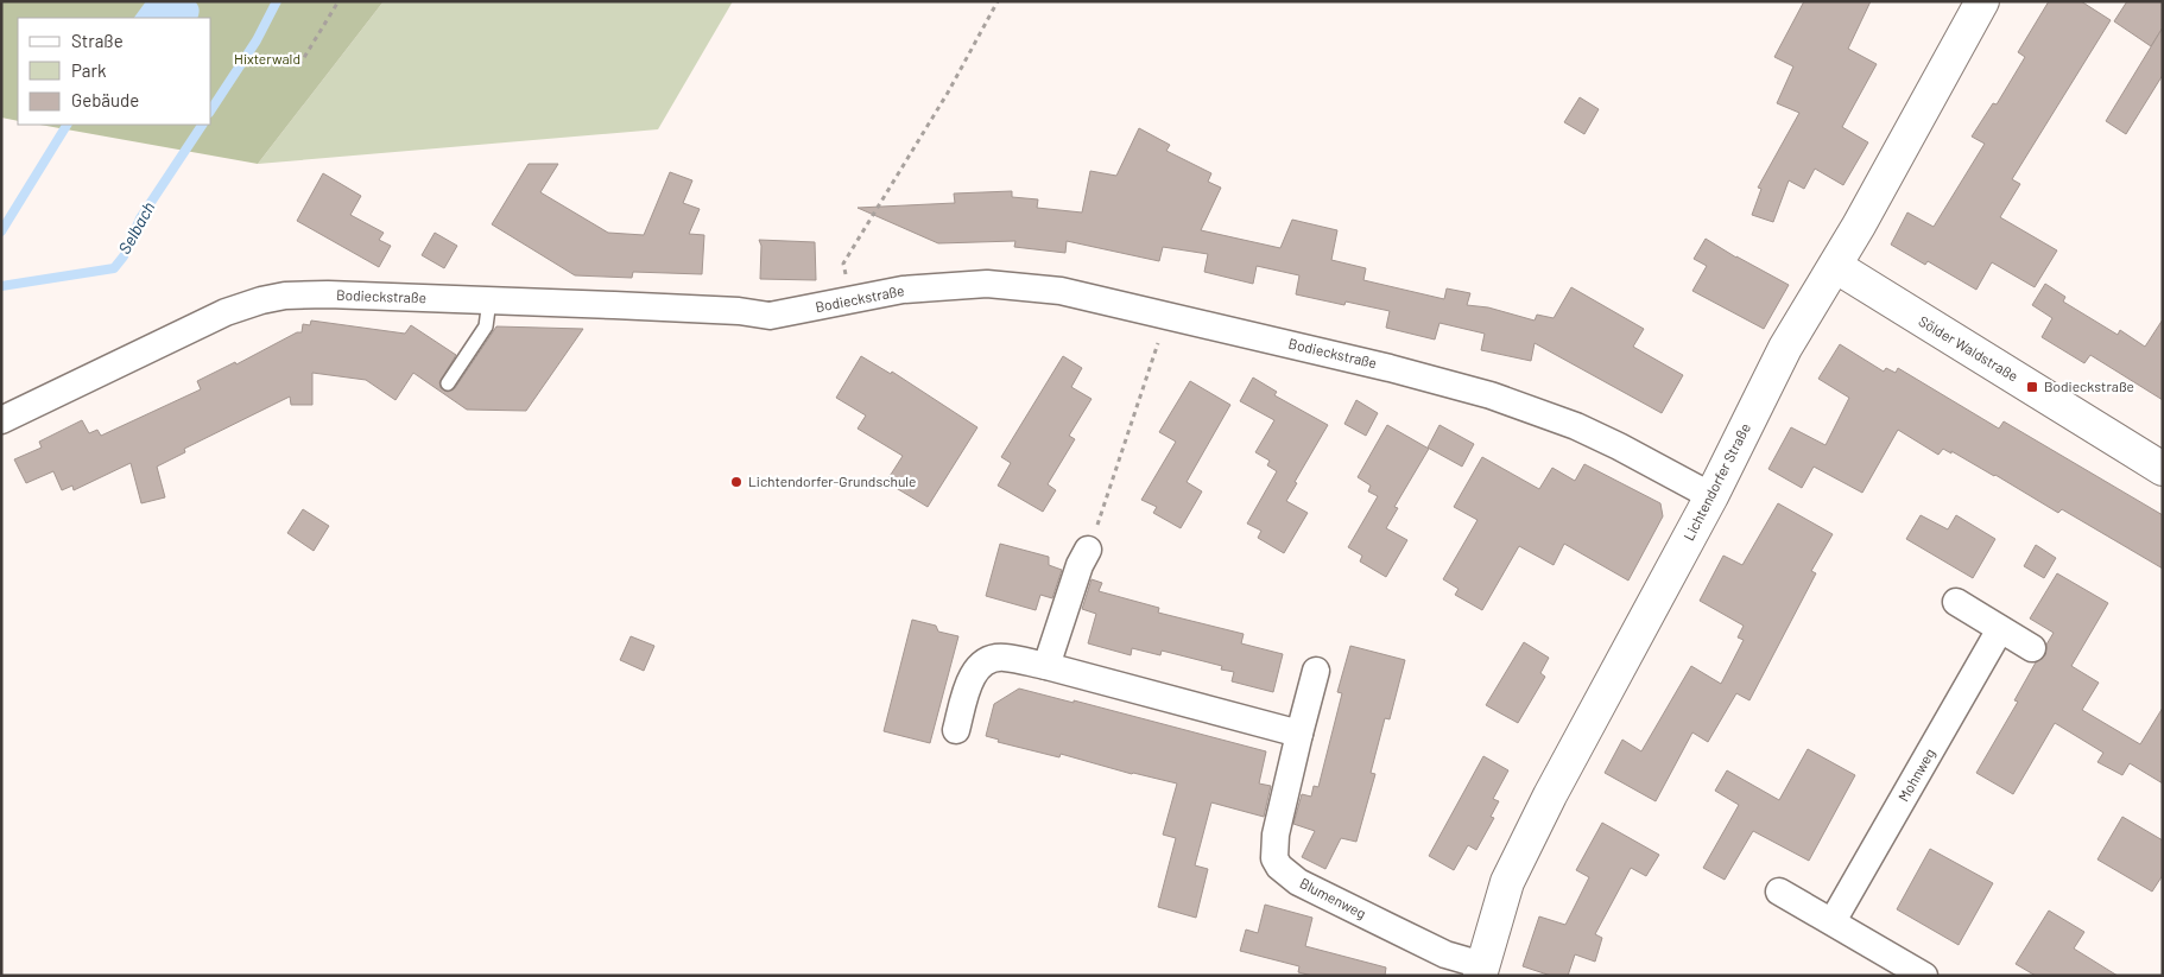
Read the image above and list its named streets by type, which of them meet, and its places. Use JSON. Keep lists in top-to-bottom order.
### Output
{
  "streets": {
    "main road": ["Sölder Waldstraße", "Lichtendorfer Straße"],
    "street": ["Bodieckstraße", "Mohnweg", "Blumenweg"]
  },
  "crossings": [
    ["Bodieckstraße", "Lichtendorfer Straße"],
    ["Sölder Waldstraße", "Lichtendorfer Straße"],
    ["Lichtendorfer Straße", "Blumenweg"]
  ],
  "water": ["Selbach"],
  "parks": ["Hixterwald"],
  "places": {
    "transit": ["Bodieckstraße"],
    "other": ["Lichtendorfer-Grundschule"]
  },
  "legend": ["Straße", "Park", "Gebäude"]
}
